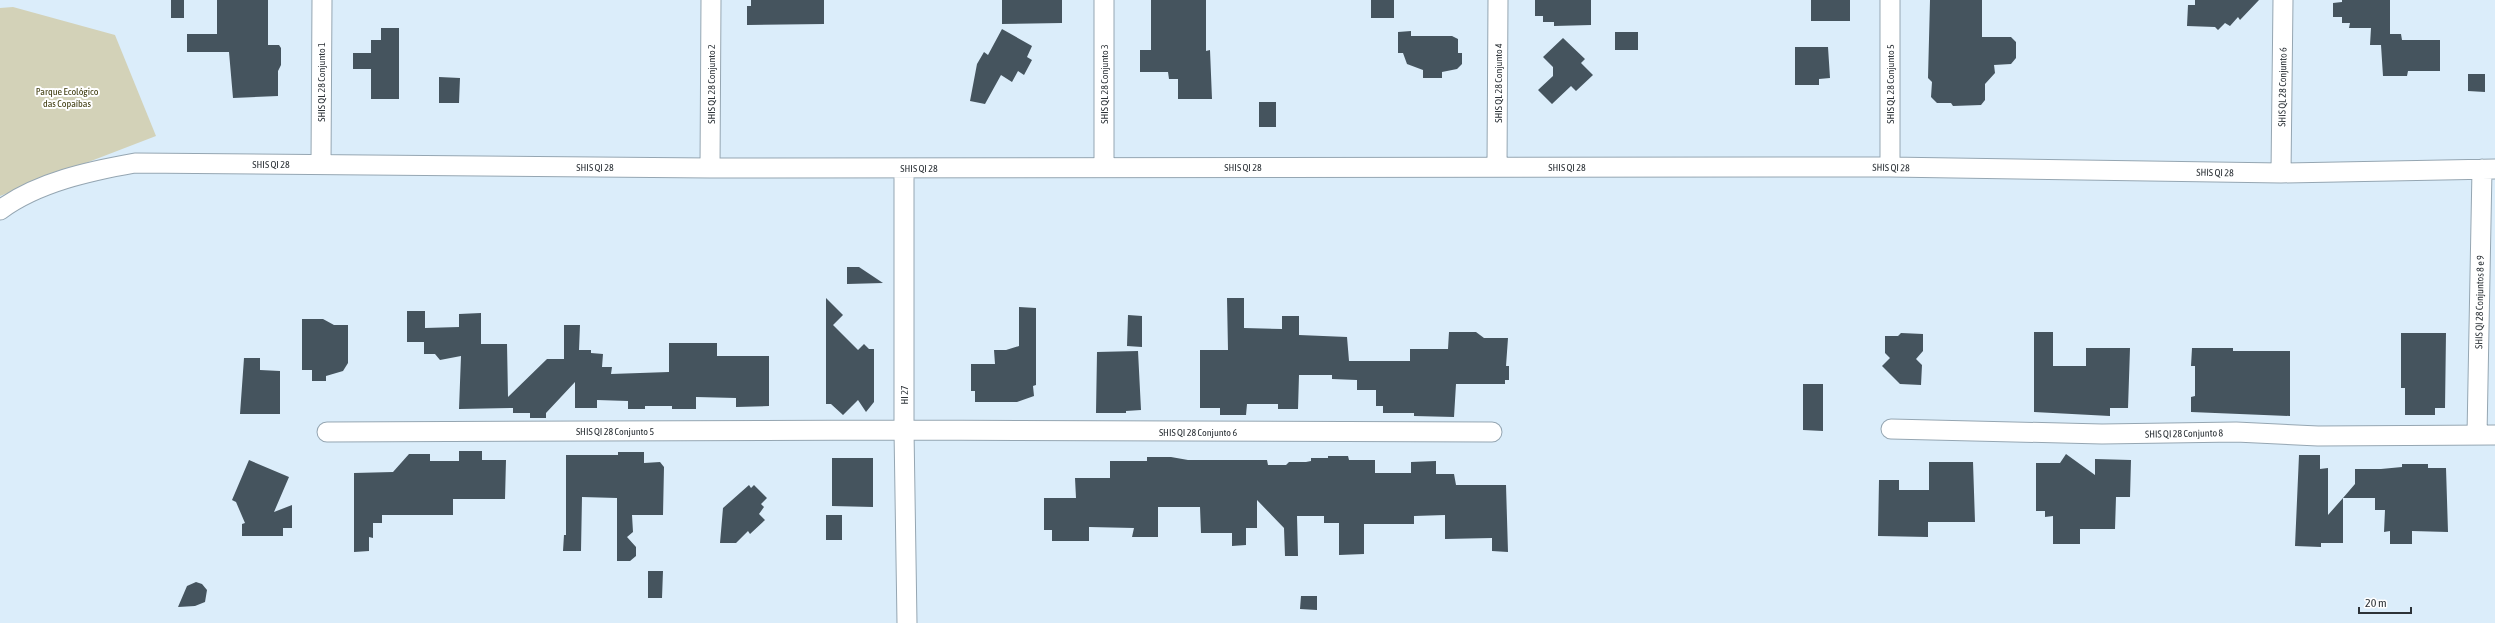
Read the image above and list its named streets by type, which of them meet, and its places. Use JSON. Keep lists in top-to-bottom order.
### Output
{
  "streets": {
    "street": [
      "SHIS QL 28 Conjunto 1",
      "SHIS QL 28 Conjunto 4",
      "SHIS QL 28 Conjunto 2",
      "SHIS QL 28 Conjunto 3",
      "SHIS QL 28 Conjunto 5",
      "SHIS QL 28 Conjunto 6",
      "SHIS QI 28",
      "SHIS QI 28 Conjuntos 8 e 9",
      "HI 27",
      "SHIS QI 28 Conjunto 5",
      "SHIS QI 28 Conjunto 6",
      "SHIS QI 28 Conjunto 8"
    ]
  },
  "crossings": [
    ["SHIS QL 28 Conjunto 1", "SHIS QI 28"],
    ["SHIS QL 28 Conjunto 4", "SHIS QI 28"],
    ["SHIS QL 28 Conjunto 2", "SHIS QI 28"],
    ["SHIS QL 28 Conjunto 3", "SHIS QI 28"],
    ["SHIS QL 28 Conjunto 5", "SHIS QI 28"],
    ["SHIS QL 28 Conjunto 6", "SHIS QI 28"],
    ["SHIS QI 28", "SHIS QI 28 Conjuntos 8 e 9"],
    ["SHIS QI 28", "HI 27"],
    ["SHIS QI 28 Conjuntos 8 e 9", "SHIS QI 28 Conjunto 8"],
    ["HI 27", "SHIS QI 28 Conjunto 5"],
    ["HI 27", "SHIS QI 28 Conjunto 6"],
    ["SHIS QI 28 Conjunto 5", "SHIS QI 28 Conjunto 6"]
  ],
  "parks": ["Parque Ecológico das Copaíbas"],
  "scale_bar": "20 m"
}
